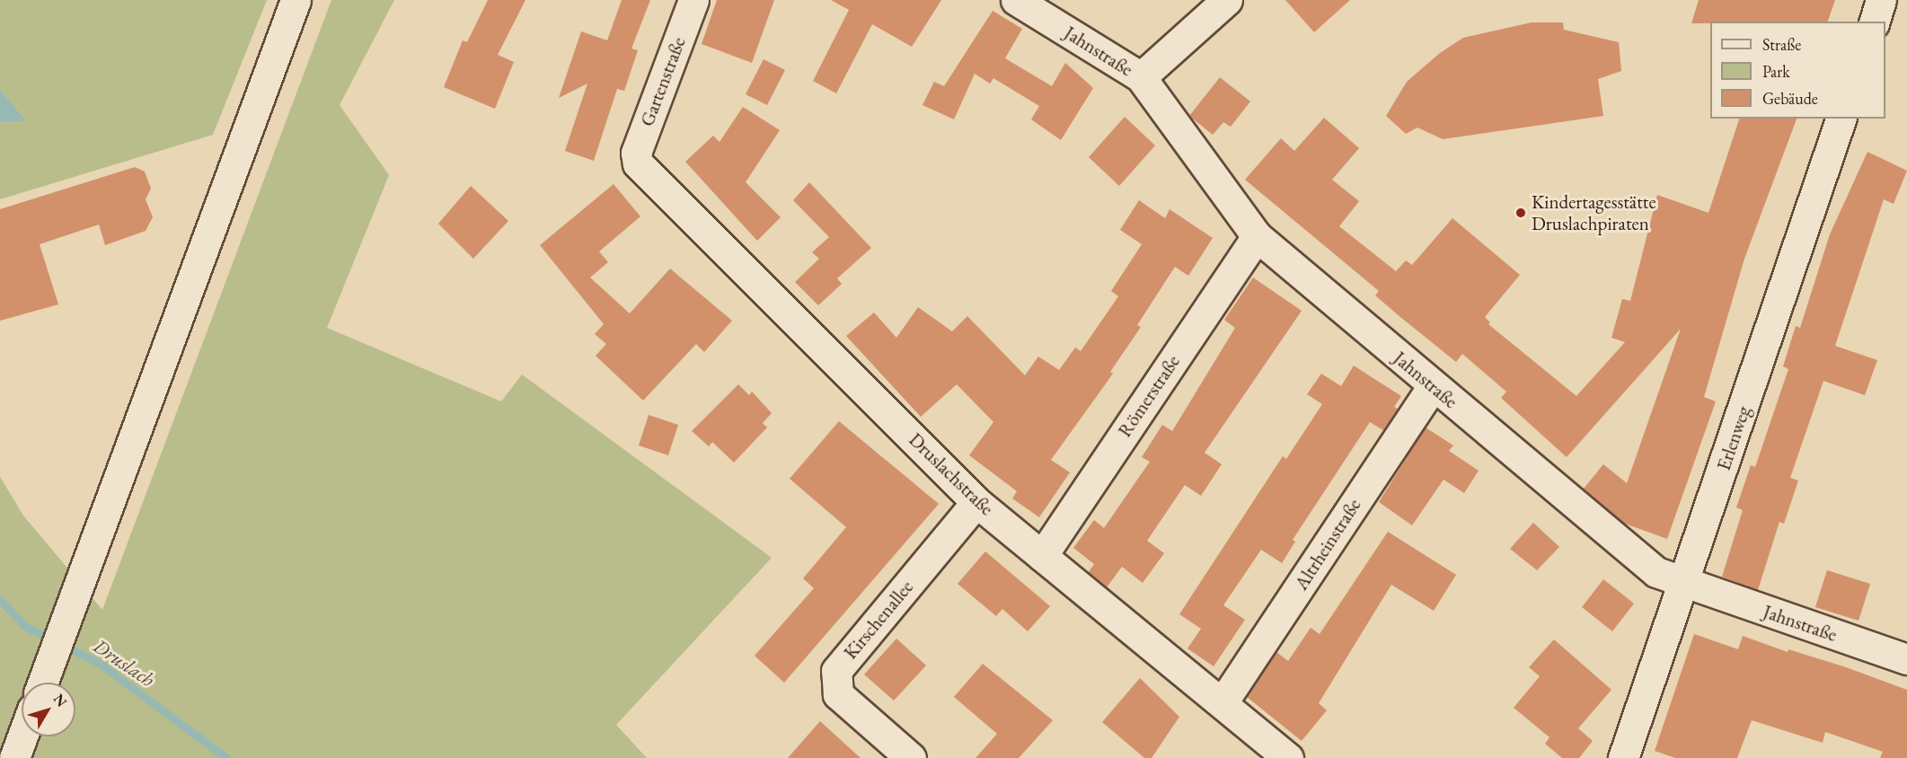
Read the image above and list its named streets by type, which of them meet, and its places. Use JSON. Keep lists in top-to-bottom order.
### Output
{
  "streets": {
    "street": [
      "Jahnstraße",
      "Gartenstraße",
      "Römerstraße",
      "Erlenweg",
      "Druslachstraße",
      "Altrheinstraße",
      "Kirschenallee"
    ]
  },
  "crossings": [
    ["Jahnstraße", "Römerstraße"],
    ["Jahnstraße", "Erlenweg"],
    ["Jahnstraße", "Altrheinstraße"],
    ["Gartenstraße", "Druslachstraße"],
    ["Römerstraße", "Druslachstraße"],
    ["Druslachstraße", "Altrheinstraße"],
    ["Druslachstraße", "Kirschenallee"]
  ],
  "water": ["Druslach"],
  "places": ["Kindertagesstätte Druslachpiraten"],
  "legend": ["Straße", "Park", "Gebäude"],
  "north": "top right"
}
